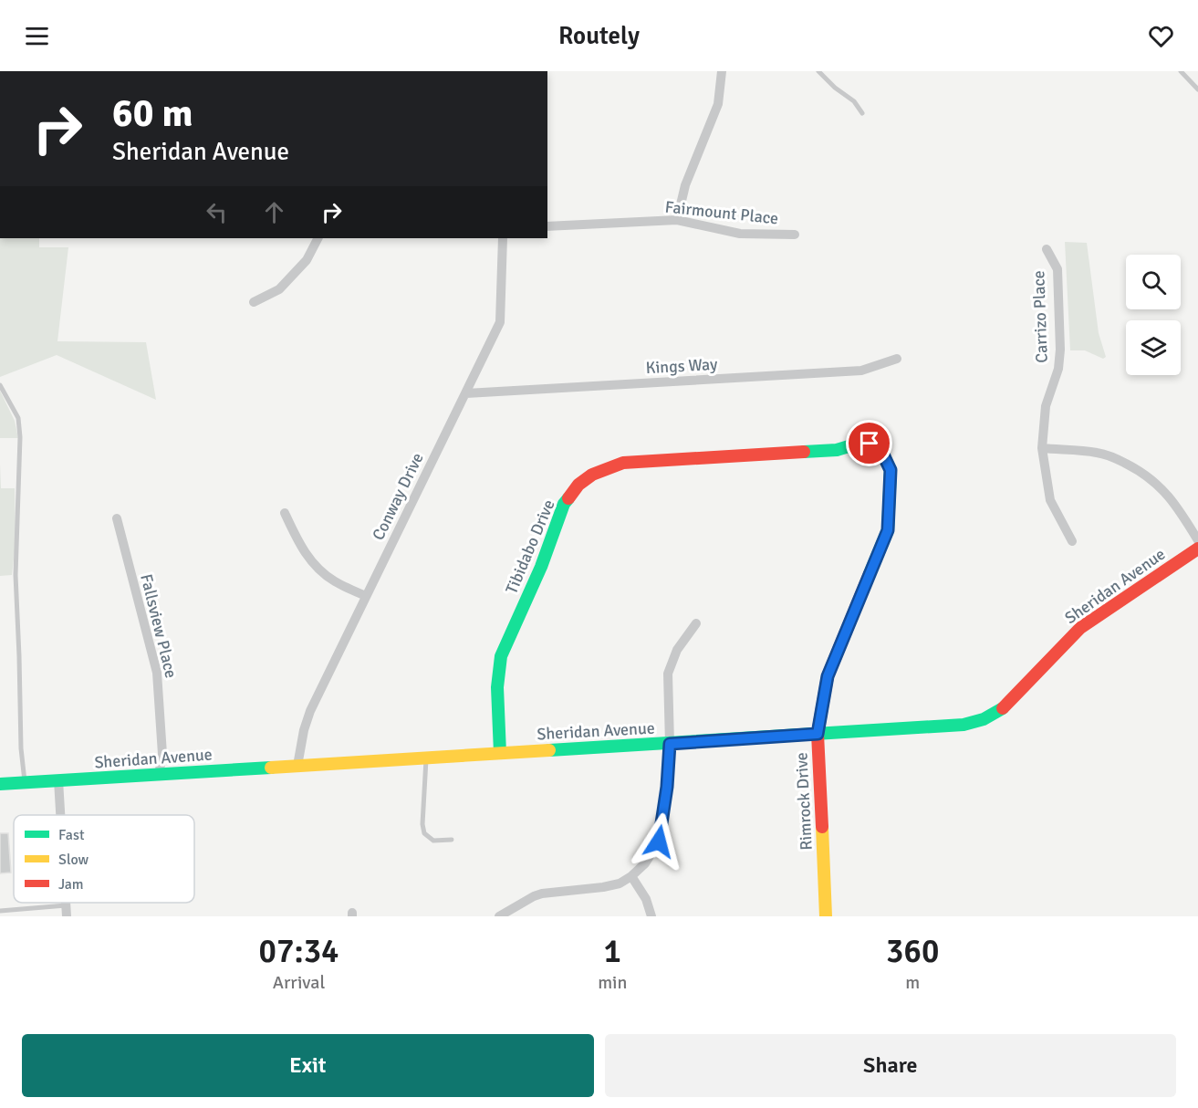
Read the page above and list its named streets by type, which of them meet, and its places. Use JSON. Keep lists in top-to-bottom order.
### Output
{
  "streets": {
    "street": [
      "Fairmount Place",
      "Carrizo Place",
      "Kings Way",
      "Conway Drive",
      "Tibidabo Drive",
      "Sheridan Avenue",
      "Fallsview Place",
      "Rimrock Drive"
    ]
  },
  "crossings": [
    ["Kings Way", "Conway Drive"],
    ["Conway Drive", "Sheridan Avenue"],
    ["Tibidabo Drive", "Sheridan Avenue"],
    ["Tibidabo Drive", "Rimrock Drive"],
    ["Sheridan Avenue", "Fallsview Place"],
    ["Sheridan Avenue", "Rimrock Drive"]
  ],
  "legend": ["Fast", "Slow", "Jam"],
  "page": {
    "header": "Routely",
    "turn": ["60 m", "Sheridan Avenue"],
    "eta": [
      "07:34",
      "Arrival",
      "1",
      "min",
      "360",
      "m"
    ],
    "buttons": ["Exit", "Share"]
  }
}
